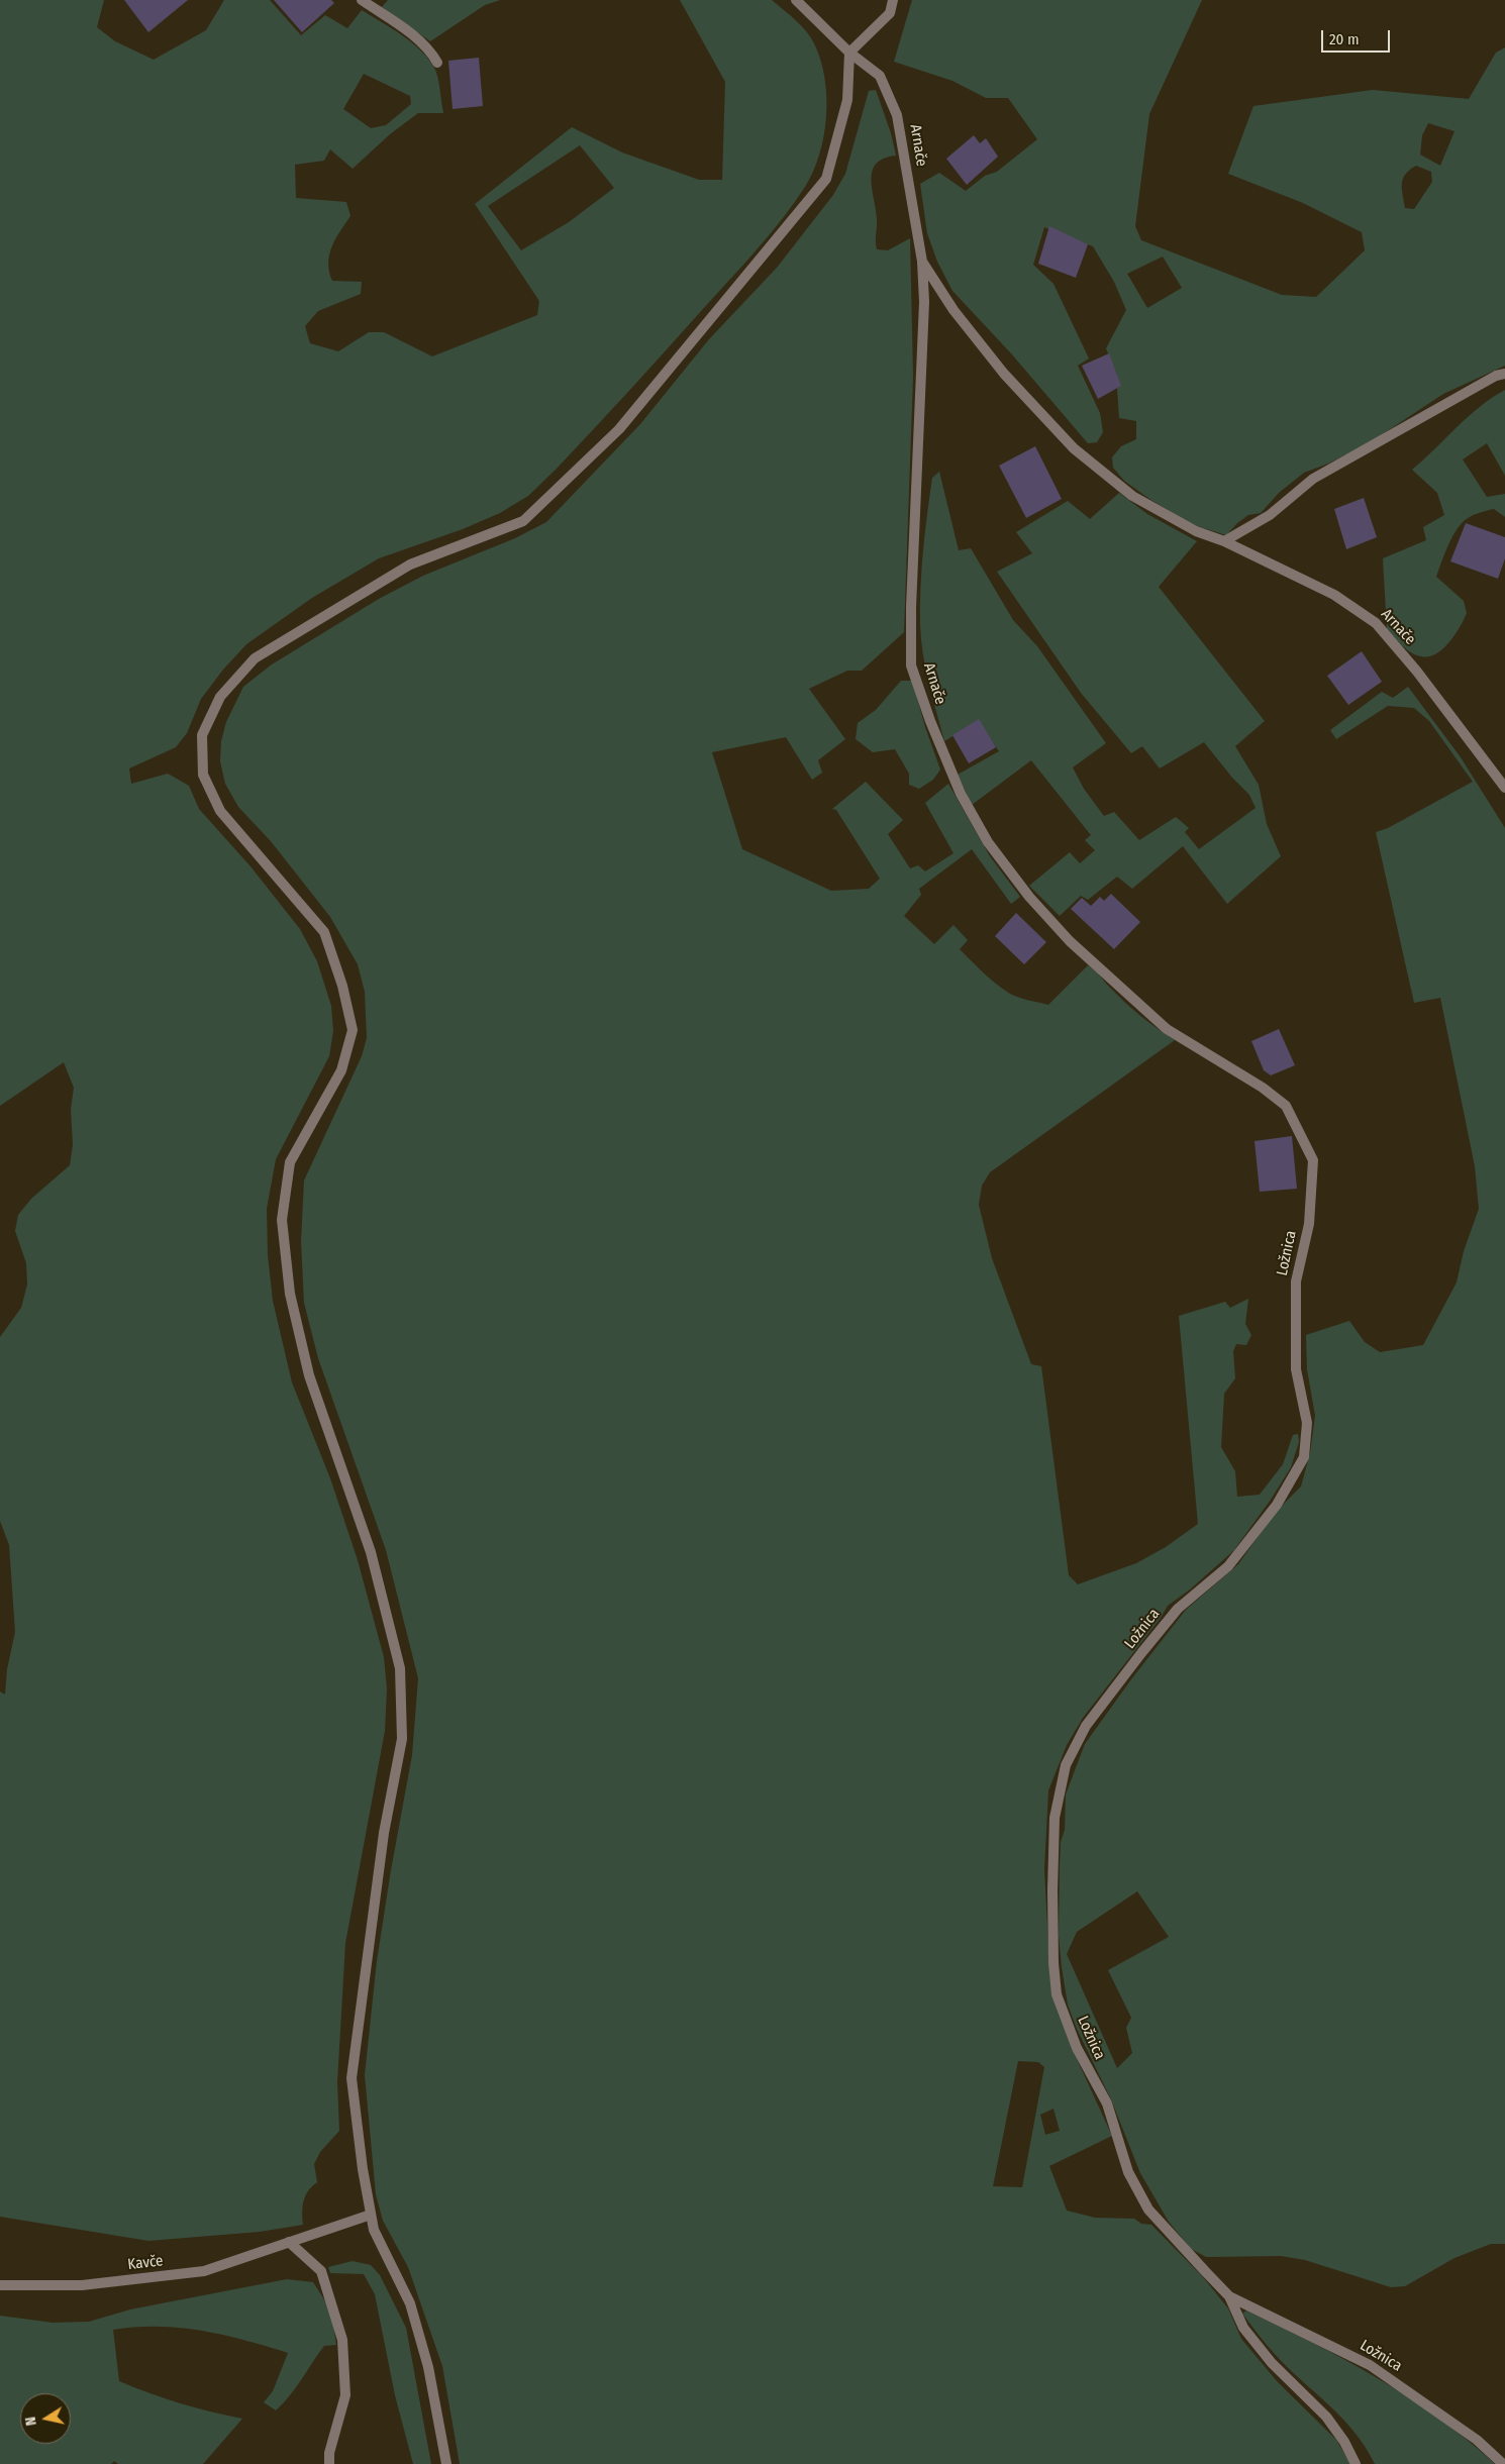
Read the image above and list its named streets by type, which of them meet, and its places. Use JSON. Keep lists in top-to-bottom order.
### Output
{
  "streets": {
    "street": ["Arnače", "Ložnica", "Kavče"]
  },
  "crossings": [
    ["Arnače", "Ložnica"]
  ],
  "scale_bar": "20 m",
  "north": "left"
}
